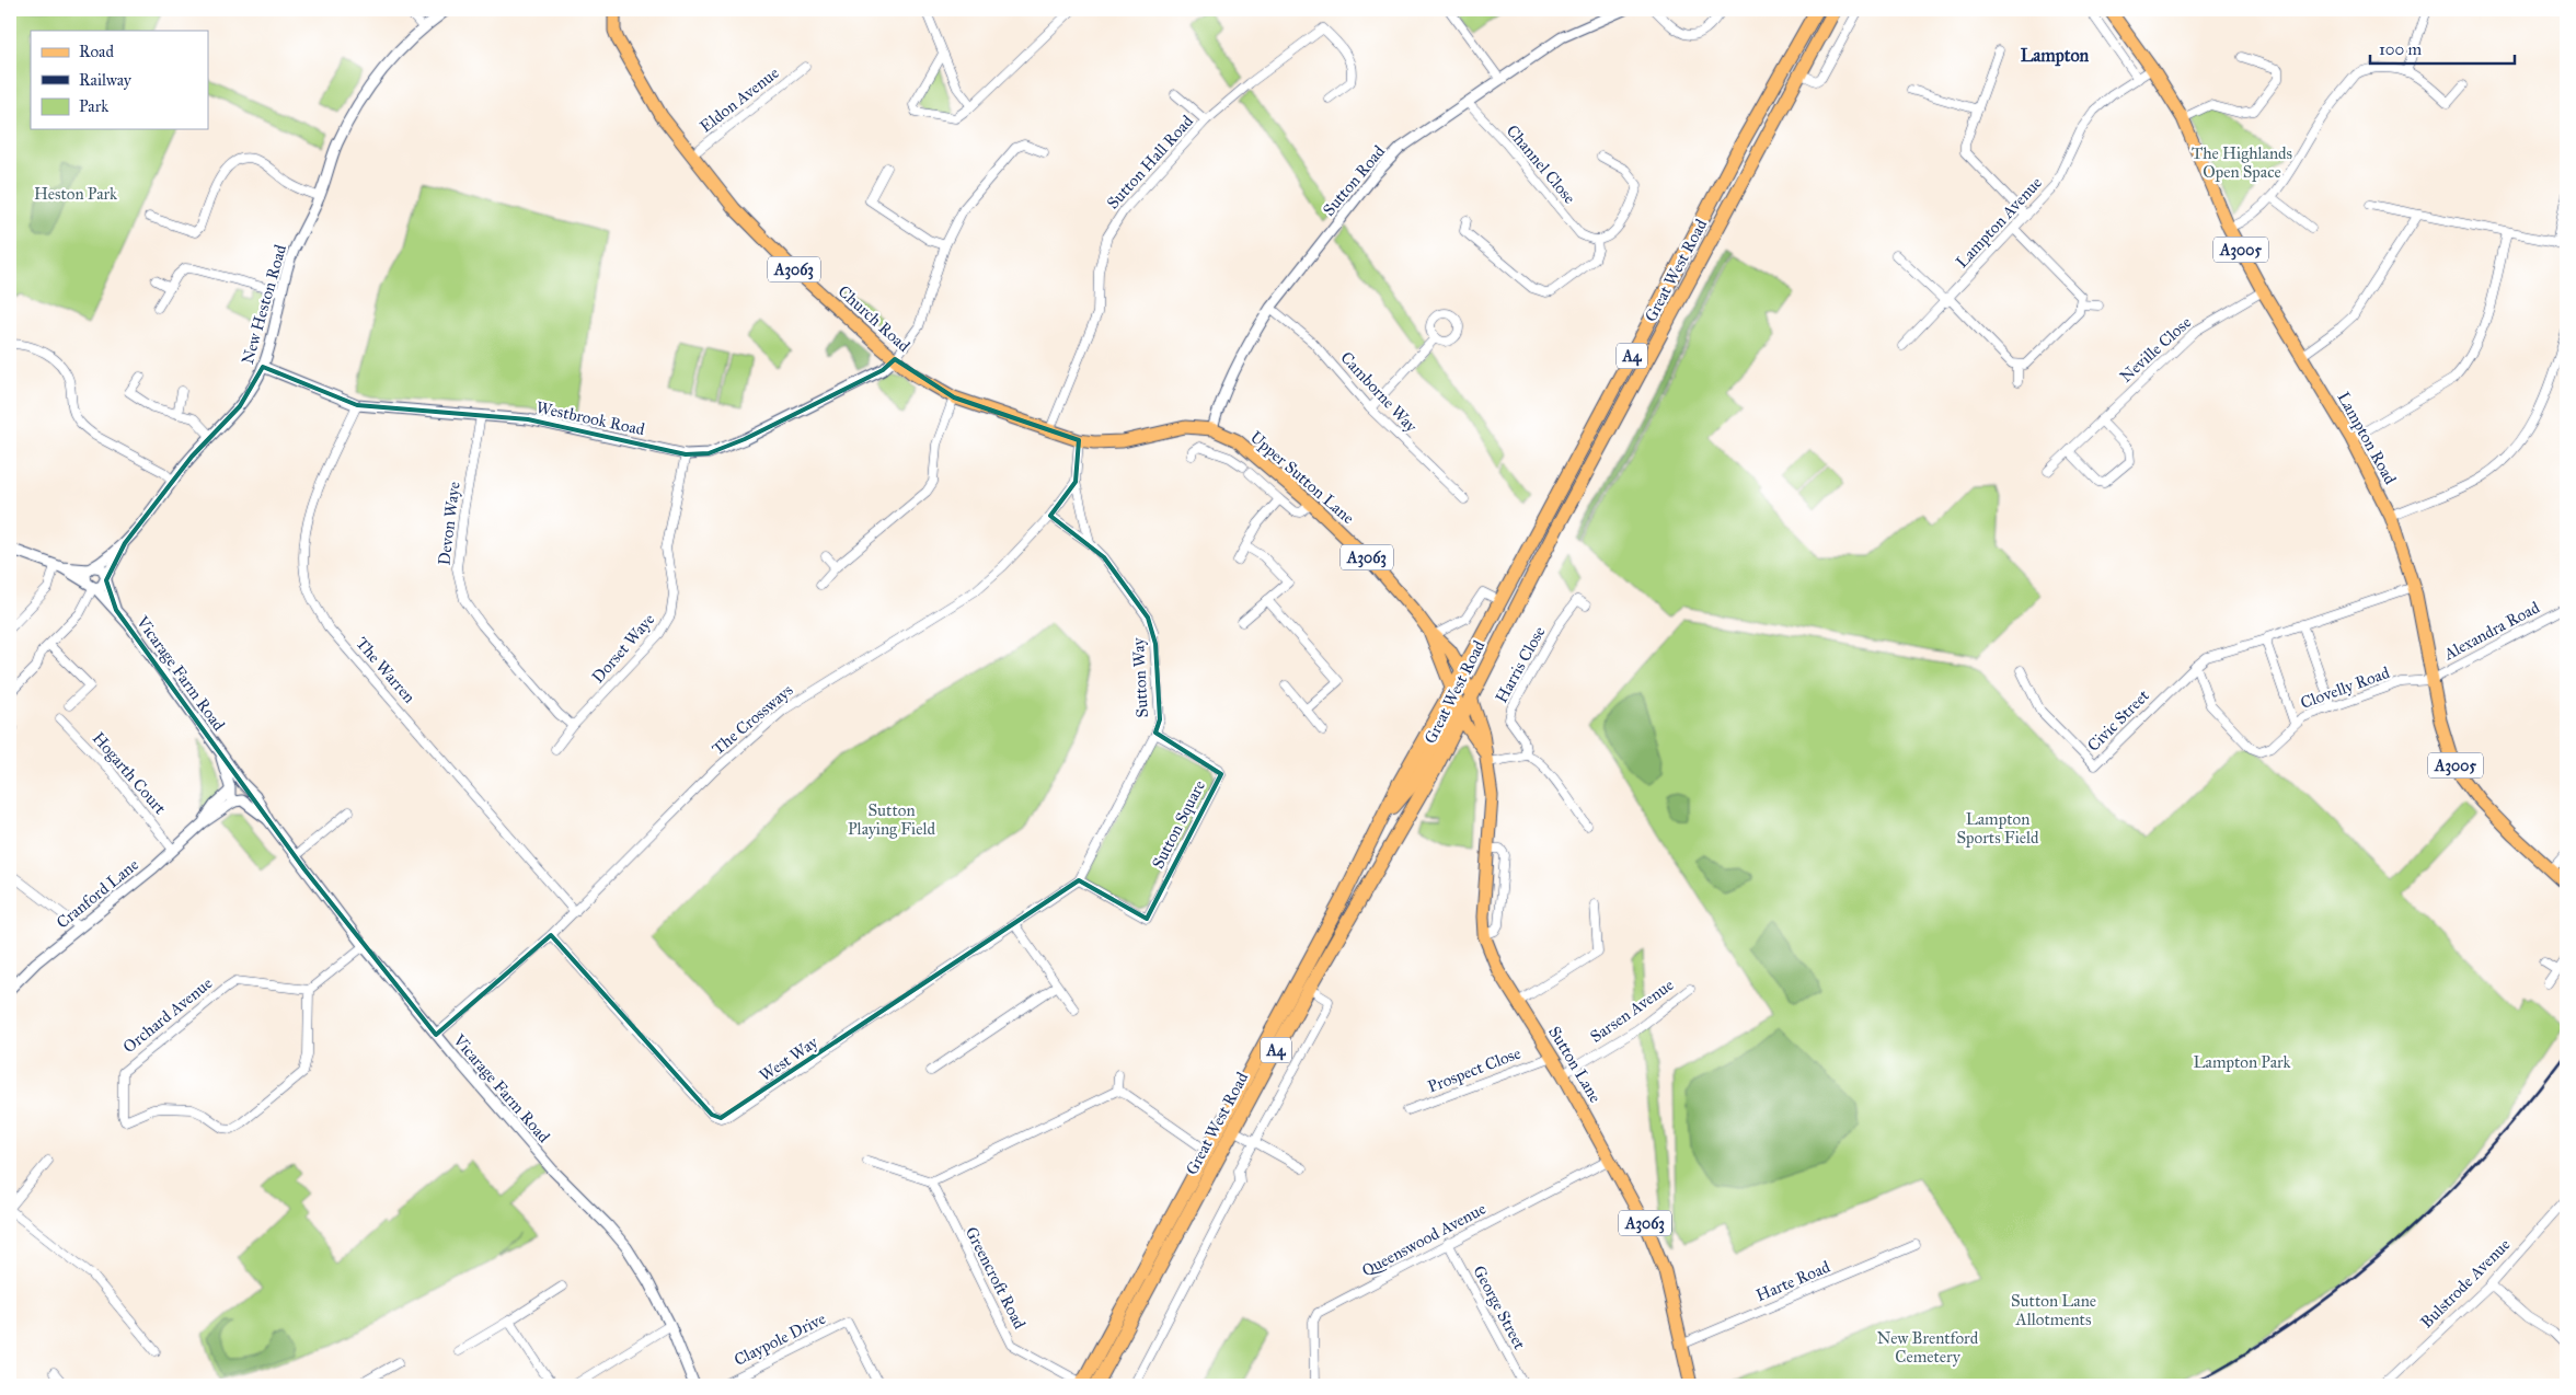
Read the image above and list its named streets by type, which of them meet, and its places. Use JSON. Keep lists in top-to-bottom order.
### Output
{
  "streets": {
    "highway": ["Great West Road", "A4"],
    "main road": [
      "A3005",
      "A3063",
      "Church Road",
      "Lampton Road",
      "Upper Sutton Lane",
      "Sutton Lane"
    ],
    "street": [
      "Eldon Avenue",
      "Sutton Hall Road",
      "Channel Close",
      "Sutton Road",
      "Lampton Avenue",
      "New Heston Road",
      "Neville Close",
      "Camborne Way",
      "Westbrook Road",
      "Devon Waye",
      "Alexandra Road",
      "Dorset Waye",
      "Harris Close",
      "The Warren",
      "Vicarage Farm Road",
      "Sutton Way",
      "Clovelly Road",
      "The Crossways",
      "Civic Street",
      "Hogarth Court",
      "Sutton Square",
      "Cranford Lane",
      "Sarsen Avenue",
      "Orchard Avenue",
      "West Way",
      "Prospect Close",
      "Queenswood Avenue",
      "Greencroft Road",
      "Harte Road",
      "Bulstrode Avenue",
      "George Street",
      "Claypole Drive"
    ]
  },
  "crossings": [
    ["Eldon Avenue", "Church Road"],
    ["Sutton Hall Road", "Church Road"],
    ["Channel Close", "Sutton Road"],
    ["Sutton Road", "Church Road"],
    ["Sutton Road", "Camborne Way"],
    ["Sutton Road", "Upper Sutton Lane"],
    ["Lampton Avenue", "Lampton Road"],
    ["Great West Road", "A4"],
    ["Great West Road", "Upper Sutton Lane"],
    ["Great West Road", "Sutton Lane"],
    ["Great West Road", "Greencroft Road"],
    ["New Heston Road", "Westbrook Road"],
    ["New Heston Road", "Vicarage Farm Road"],
    ["Church Road", "Westbrook Road"],
    ["Church Road", "Upper Sutton Lane"],
    ["Neville Close", "Lampton Road"],
    ["A4", "Sutton Lane"],
    ["Westbrook Road", "Devon Waye"],
    ["Westbrook Road", "Dorset Waye"],
    ["Westbrook Road", "The Warren"],
    ["Lampton Road", "Alexandra Road"],
    ["Lampton Road", "Clovelly Road"],
    ["Lampton Road", "Civic Street"],
    ["Upper Sutton Lane", "Sutton Lane"],
    ["Devon Waye", "Dorset Waye"],
    ["Alexandra Road", "Clovelly Road"],
    ["The Warren", "The Crossways"],
    ["Vicarage Farm Road", "The Crossways"],
    ["Vicarage Farm Road", "Cranford Lane"],
    ["Sutton Way", "The Crossways"],
    ["Sutton Way", "Sutton Square"],
    ["Clovelly Road", "Civic Street"],
    ["The Crossways", "West Way"],
    ["Hogarth Court", "Cranford Lane"],
    ["Sutton Square", "West Way"],
    ["Sarsen Avenue", "Sutton Lane"],
    ["Sutton Lane", "Prospect Close"],
    ["Sutton Lane", "Queenswood Avenue"],
    ["Sutton Lane", "Harte Road"],
    ["Queenswood Avenue", "George Street"]
  ],
  "districts": ["Lampton"],
  "parks": [
    "The Highlands Open Space",
    "Heston Park",
    "Sutton Playing Field",
    "Lampton Sports Field",
    "Lampton Park",
    "Sutton Lane Allotments",
    "New Brentford Cemetery"
  ],
  "legend": ["Road", "Railway", "Park"],
  "scale_bar": "100 m"
}
